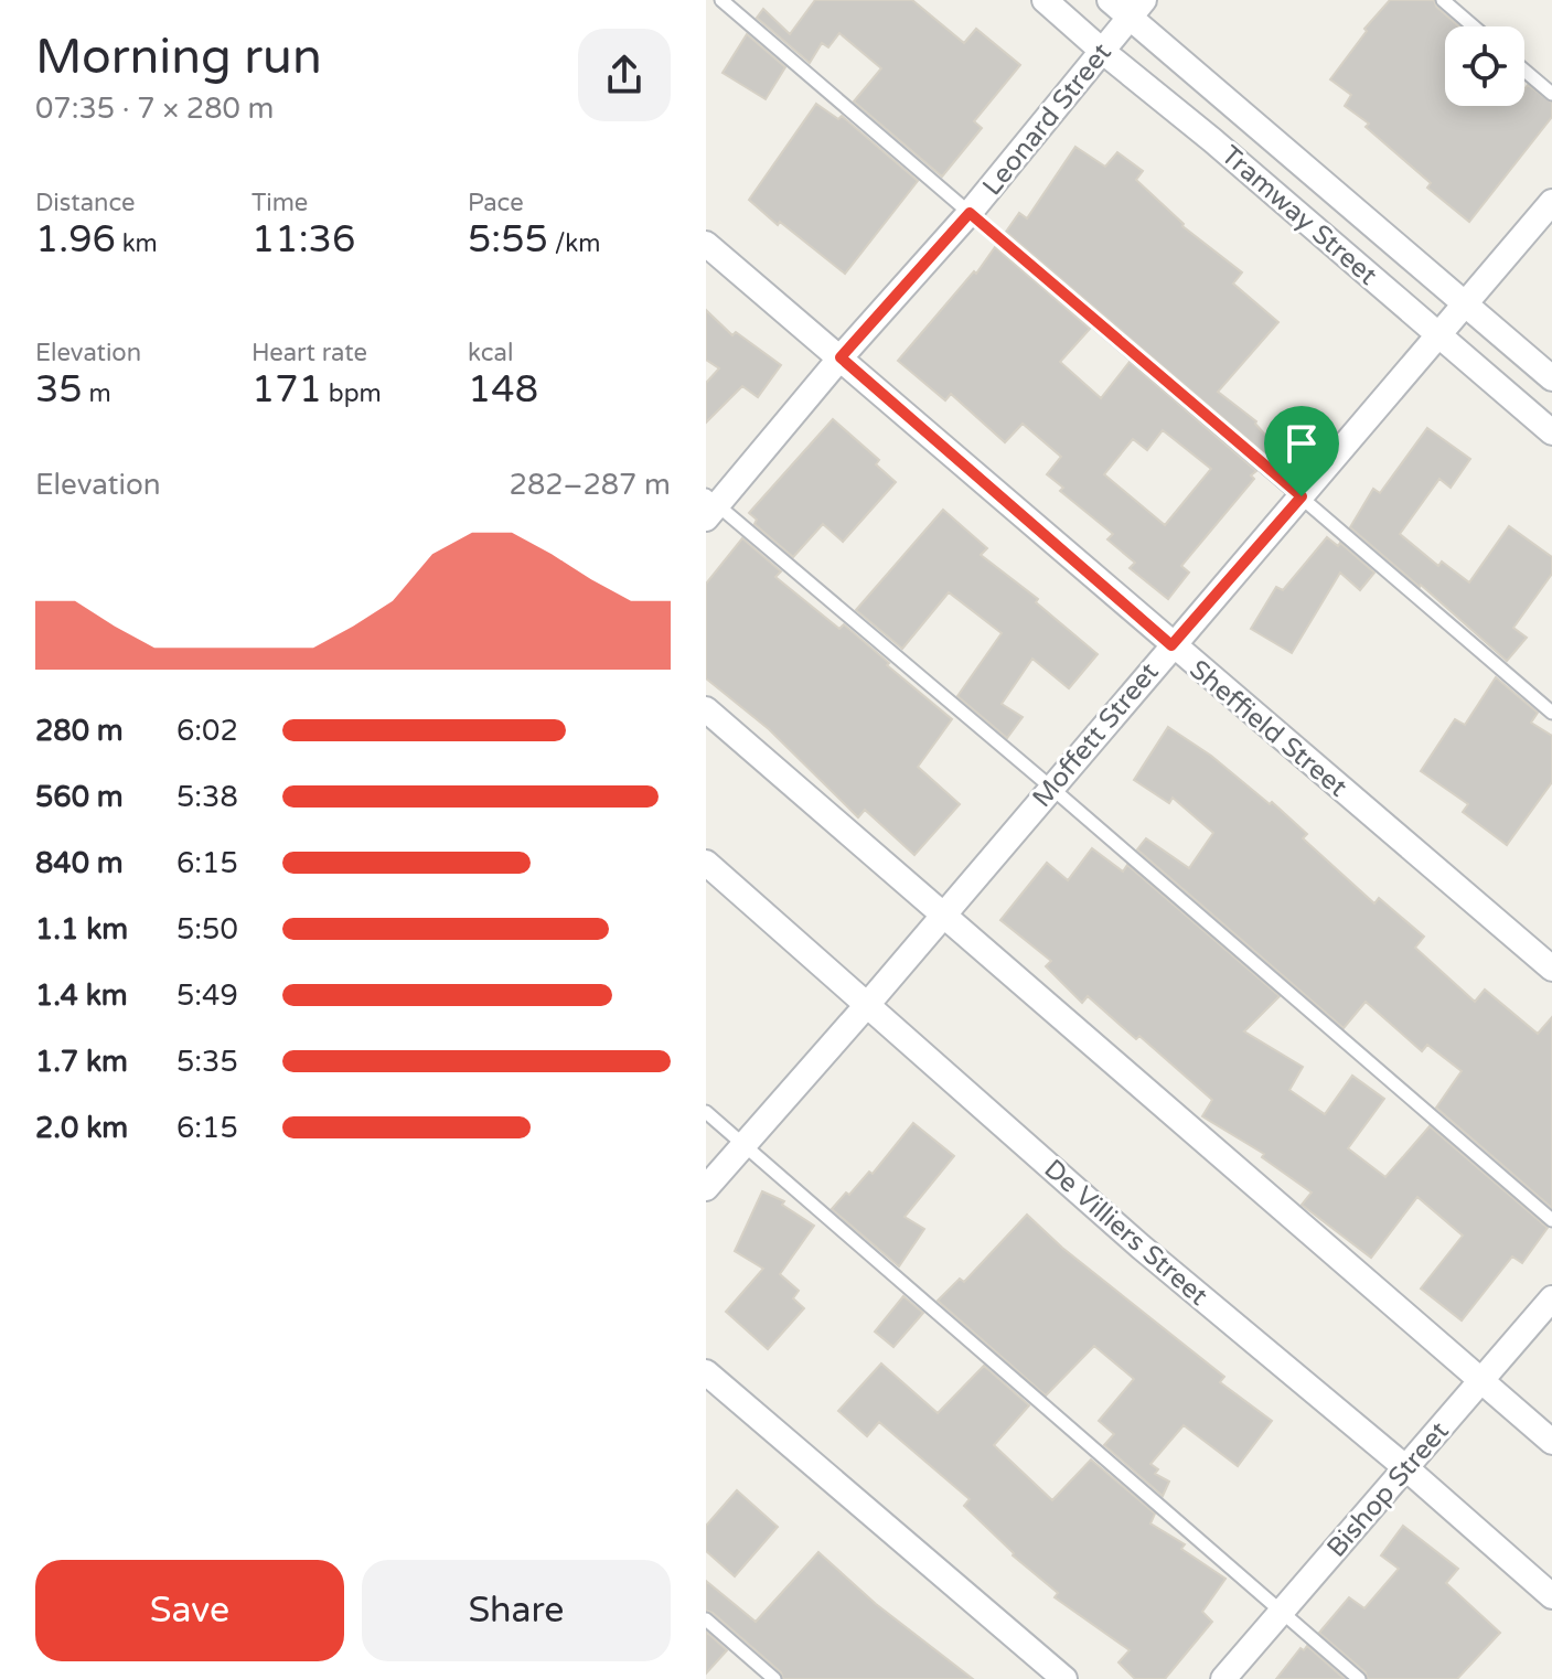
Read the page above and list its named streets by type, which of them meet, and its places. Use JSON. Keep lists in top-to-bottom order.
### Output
{
  "streets": {
    "street": [
      "Leonard Street",
      "Tramway Street",
      "Sheffield Street",
      "Moffett Street",
      "De Villiers Street",
      "Bishop Street"
    ]
  },
  "crossings": [
    ["Leonard Street", "Tramway Street"],
    ["Leonard Street", "Sheffield Street"],
    ["Tramway Street", "Moffett Street"],
    ["Sheffield Street", "Moffett Street"],
    ["Moffett Street", "De Villiers Street"],
    ["De Villiers Street", "Bishop Street"]
  ],
  "page": {
    "heading": ["Morning run", "07:35 · 7 × 280 m"],
    "stats": [
      ["Distance", "1.96 km"],
      ["Time", "11:36"],
      ["Pace", "5:55 /km"],
      ["Elevation", "35 m"],
      ["Heart rate", "171 bpm"],
      ["kcal", "148"]
    ],
    "chart": ["Elevation", "282–287 m"],
    "list": [
      {
        "name": "280 m",
        "note": "6:02"
      },
      {
        "name": "560 m",
        "note": "5:38"
      },
      {
        "name": "840 m",
        "note": "6:15"
      },
      {
        "name": "1.1 km",
        "note": "5:50"
      },
      {
        "name": "1.4 km",
        "note": "5:49"
      },
      {
        "name": "1.7 km",
        "note": "5:35"
      },
      {
        "name": "2.0 km",
        "note": "6:15"
      }
    ],
    "buttons": ["Save", "Share"]
  }
}
